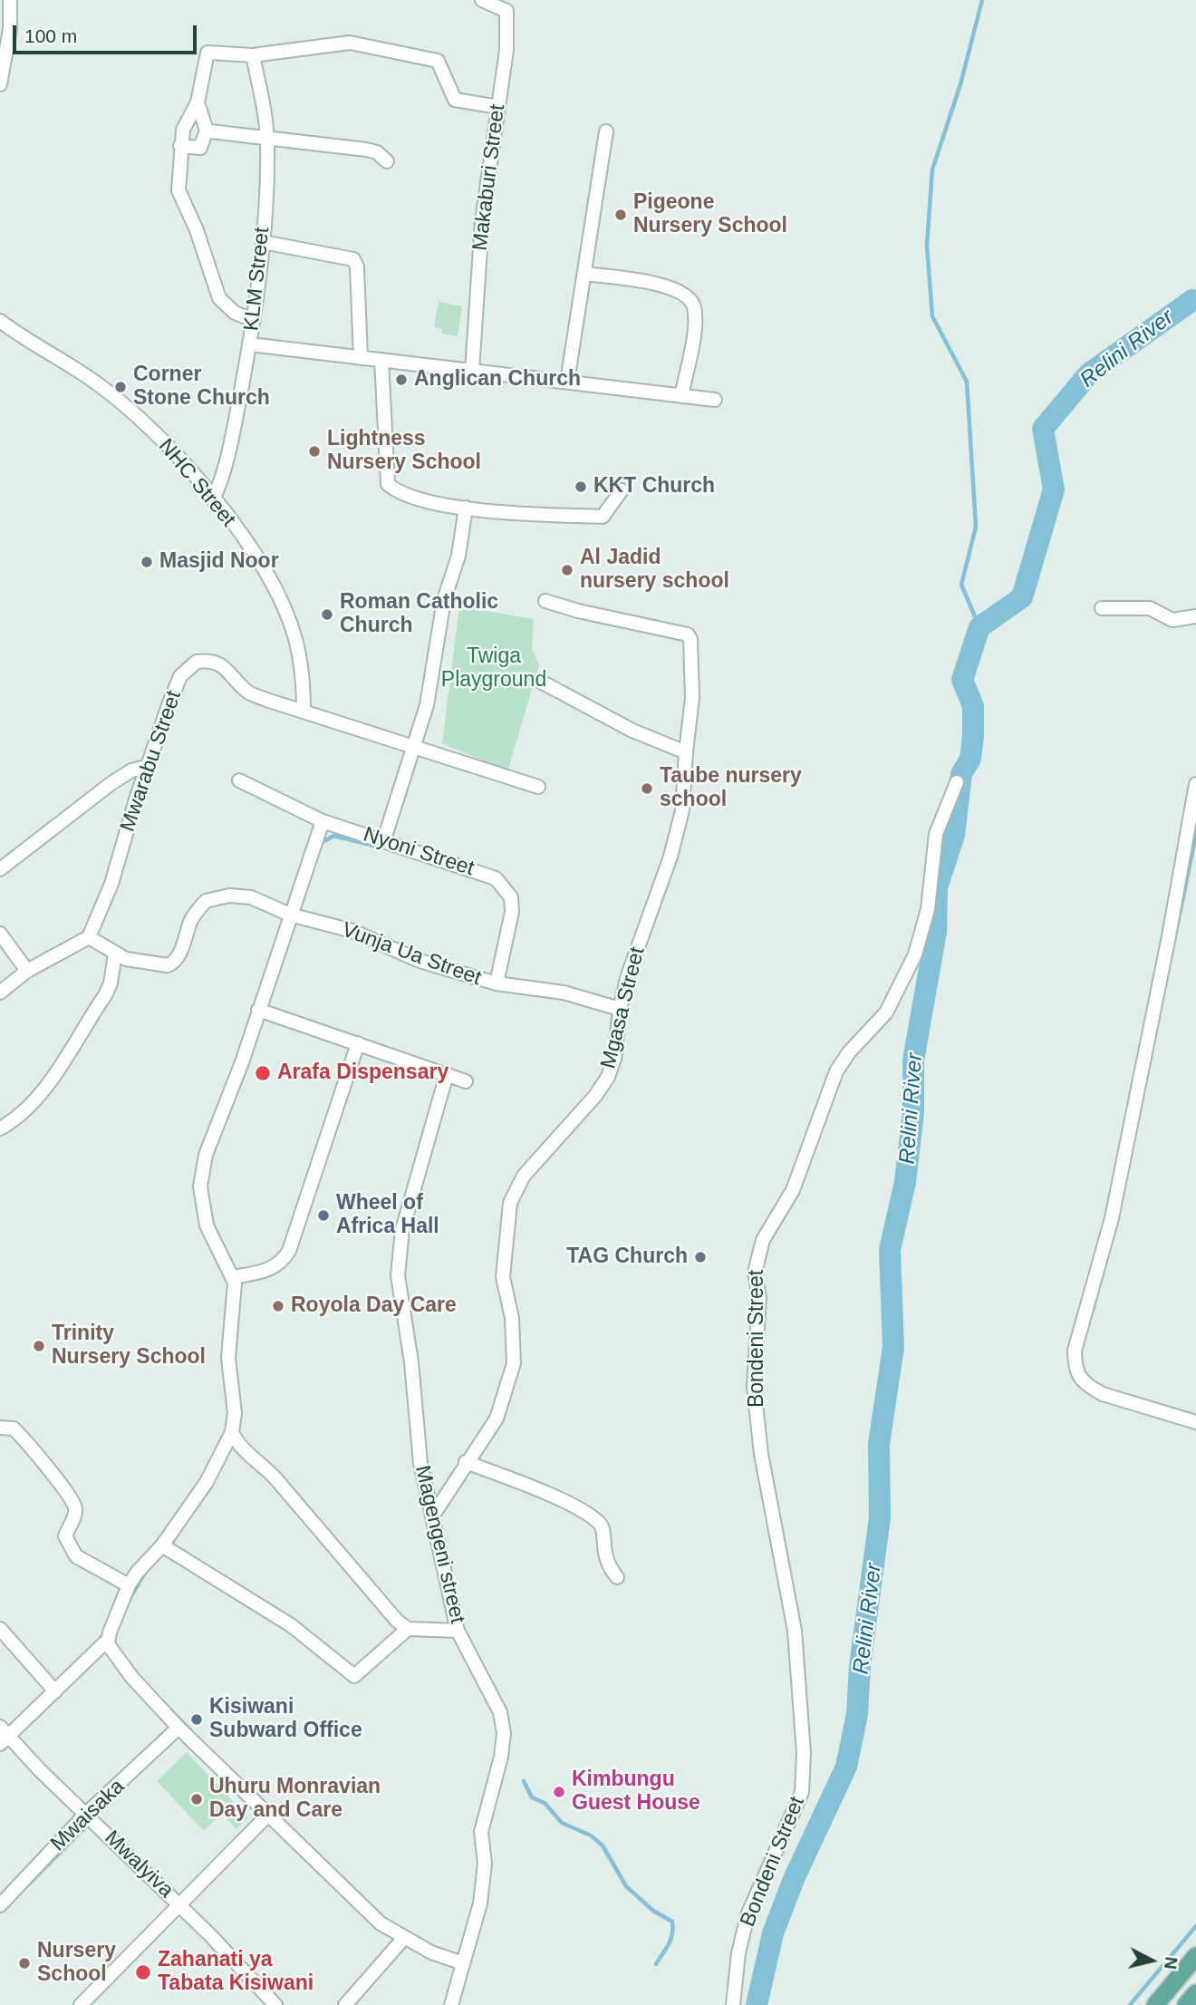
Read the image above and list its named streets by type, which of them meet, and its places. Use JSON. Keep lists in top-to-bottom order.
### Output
{
  "streets": {
    "street": [
      "Makaburi Street",
      "KLM Street",
      "NHC Street",
      "Mwarabu Street",
      "Nyoni Street",
      "Vunja Ua Street",
      "Mgasa Street",
      "Bondeni Street",
      "Magengeni street",
      "Mwaisaka",
      "Mwalyiva"
    ]
  },
  "crossings": [
    ["KLM Street", "NHC Street"],
    ["NHC Street", "Mwarabu Street"],
    ["Nyoni Street", "Vunja Ua Street"],
    ["Vunja Ua Street", "Mgasa Street"],
    ["Mgasa Street", "Magengeni street"],
    ["Mwaisaka", "Mwalyiva"]
  ],
  "water": ["Relini River"],
  "parks": ["Twiga Playground"],
  "places": [
    "Pigeone Nursery School",
    "Anglican Church",
    "Corner Stone Church",
    "Lightness Nursery School",
    "KKT Church",
    "Masjid Noor",
    "Al Jadid nursery school",
    "Roman Catholic Church",
    "Taube nursery school",
    "Arafa Dispensary",
    "Wheel of Africa Hall",
    "TAG Church",
    "Royola Day Care",
    "Trinity Nursery School",
    "Kisiwani Subward Office",
    "Kimbungu Guest House",
    "Uhuru Monravian Day and Care",
    "Nursery School",
    "Zahanati ya Tabata Kisiwani"
  ],
  "scale_bar": "100 m",
  "north": "right"
}
